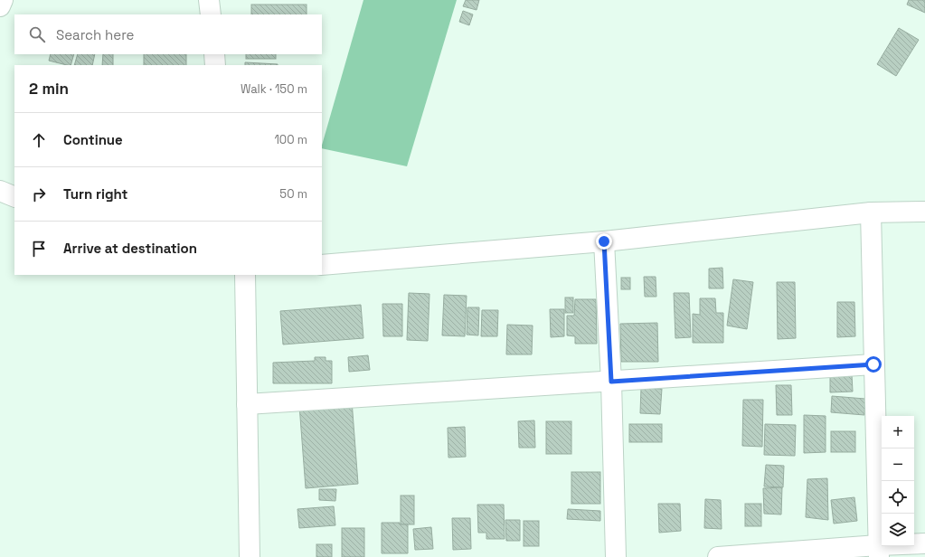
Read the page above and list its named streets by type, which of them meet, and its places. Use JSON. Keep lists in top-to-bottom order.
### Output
{
  "page": {
    "search": "Search here",
    "heading": ["2 min", "Walk · 150 m"],
    "list": [
      ["Continue", "100 m"],
      ["Turn right", "50 m"],
      "Arrive at destination"
    ],
    "map_buttons": ["+", "−"]
  }
}
